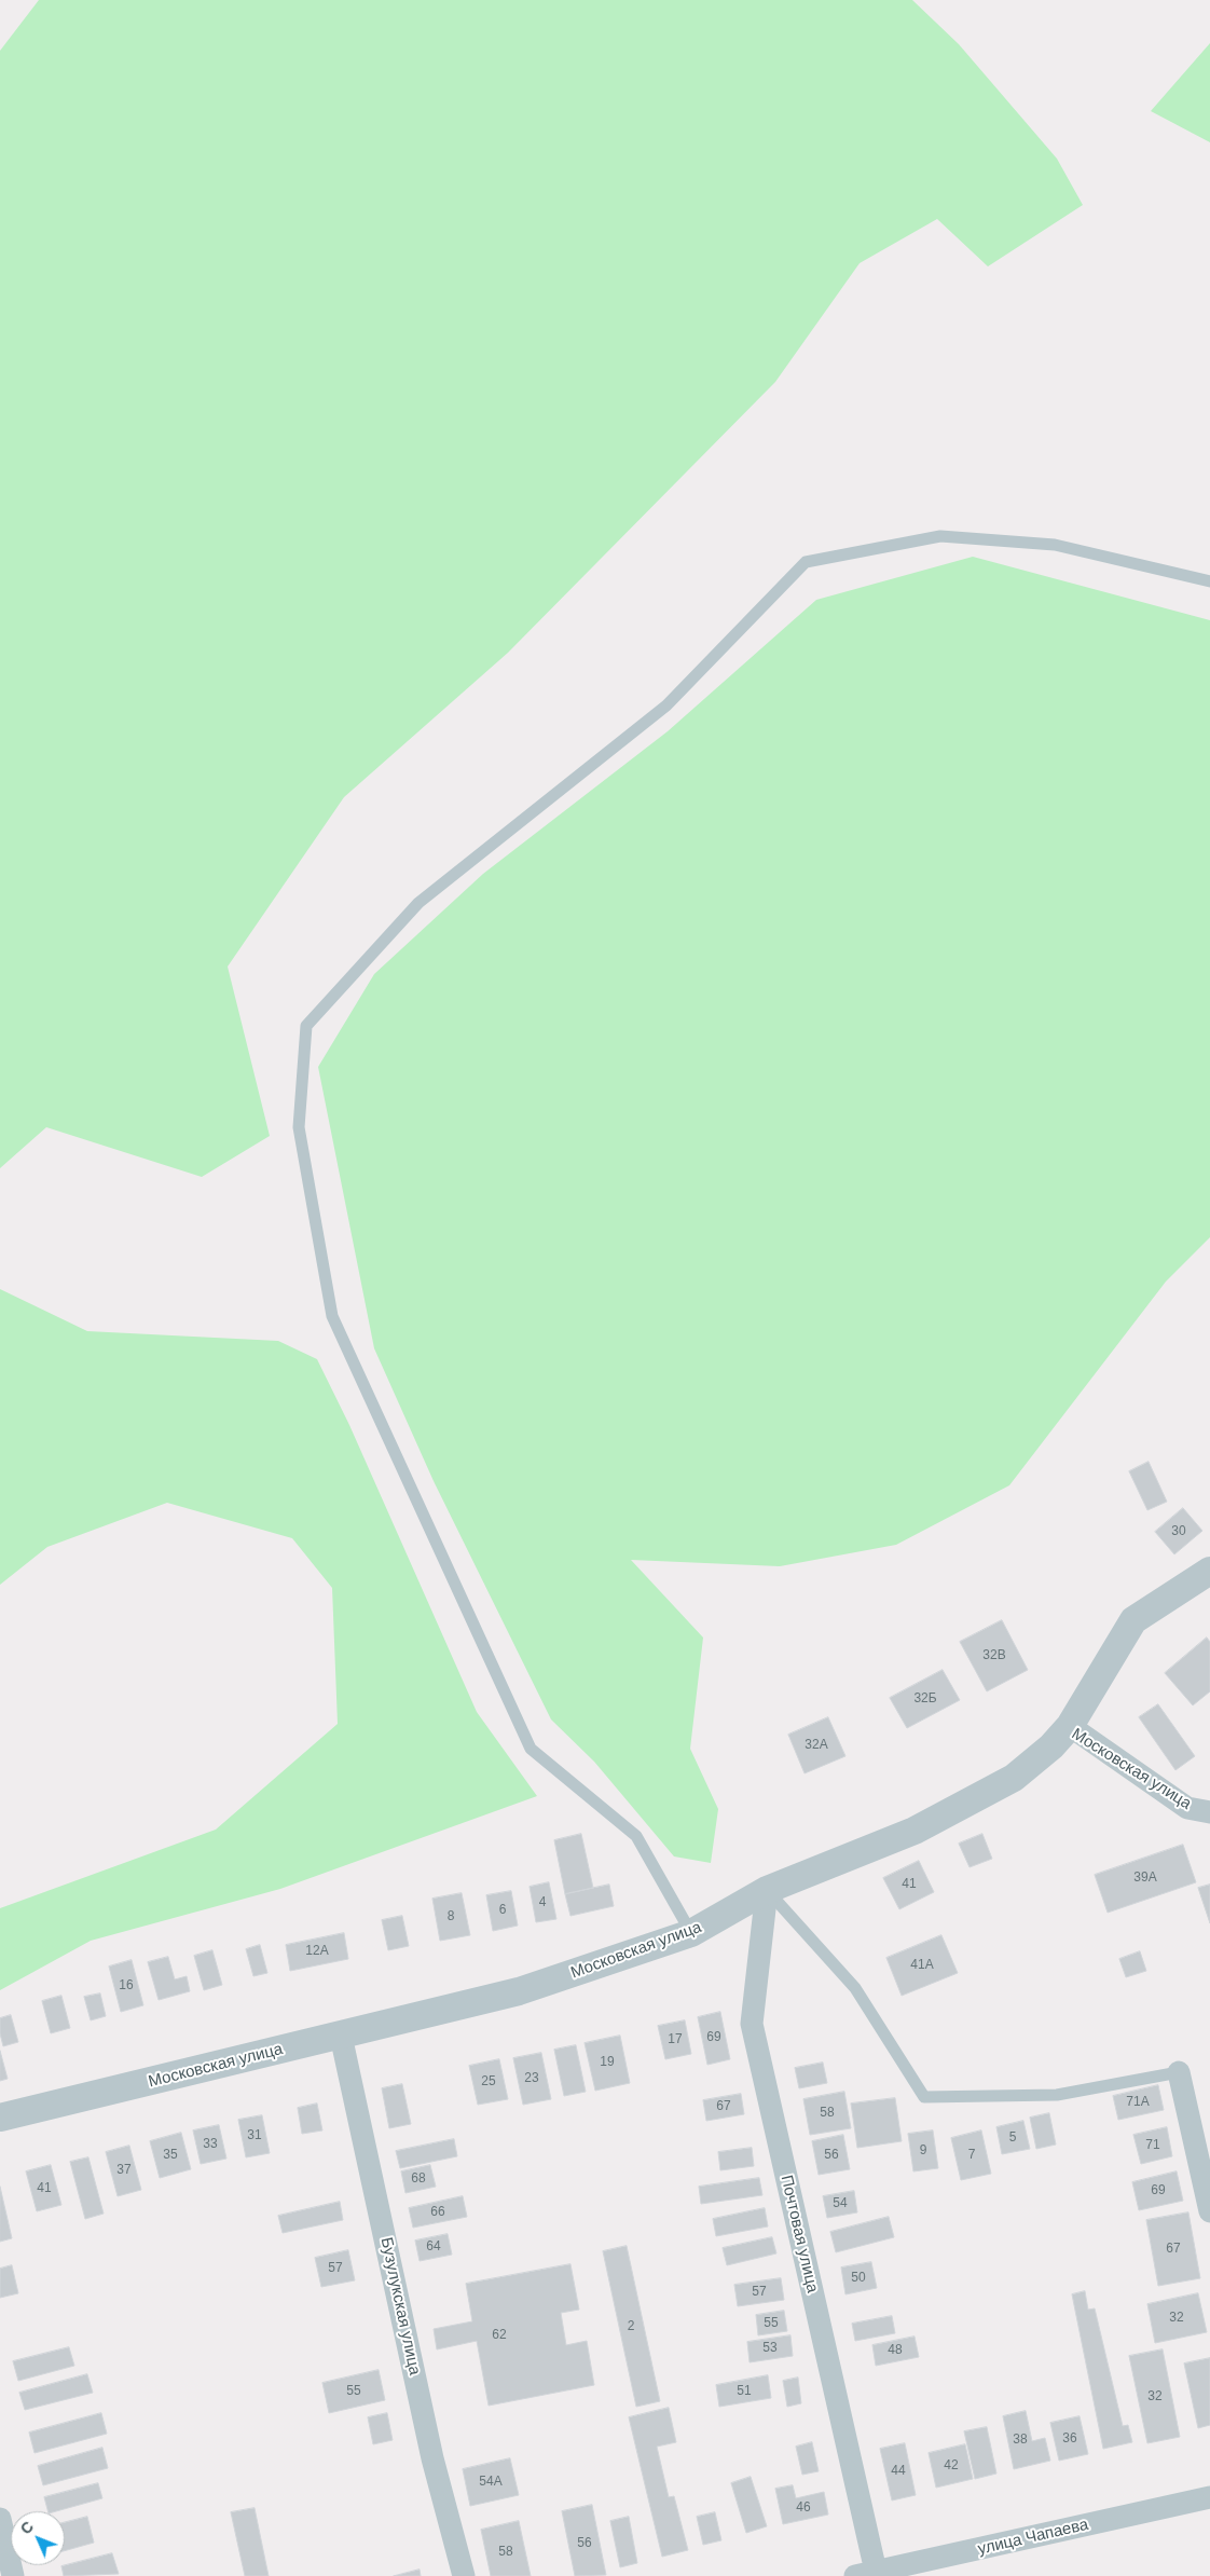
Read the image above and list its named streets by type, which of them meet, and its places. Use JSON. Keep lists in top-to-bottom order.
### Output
{
  "streets": {
    "street": [
      "Московская улица",
      "Почтовая улица",
      "Бузулукская улица",
      "улица Чапаева"
    ]
  },
  "crossings": [
    ["Московская улица", "Почтовая улица"],
    ["Московская улица", "Бузулукская улица"],
    ["Почтовая улица", "улица Чапаева"]
  ],
  "house_numbers": [
    "30",
    "32В",
    "32Б",
    "32А",
    "39А",
    "41",
    "4",
    "6",
    "8",
    "12А",
    "41А",
    "16",
    "69",
    "17",
    "19",
    "23",
    "25",
    "71А",
    "67",
    "58",
    "31",
    "5",
    "33",
    "71",
    "9",
    "35",
    "56",
    "7",
    "37",
    "68",
    "41",
    "69",
    "54",
    "66",
    "64",
    "67",
    "57",
    "50",
    "57",
    "32",
    "55",
    "2",
    "62",
    "53",
    "48",
    "55",
    "51",
    "32",
    "36",
    "38",
    "42",
    "44",
    "54А",
    "46",
    "56",
    "58"
  ],
  "north": "top left"
}
